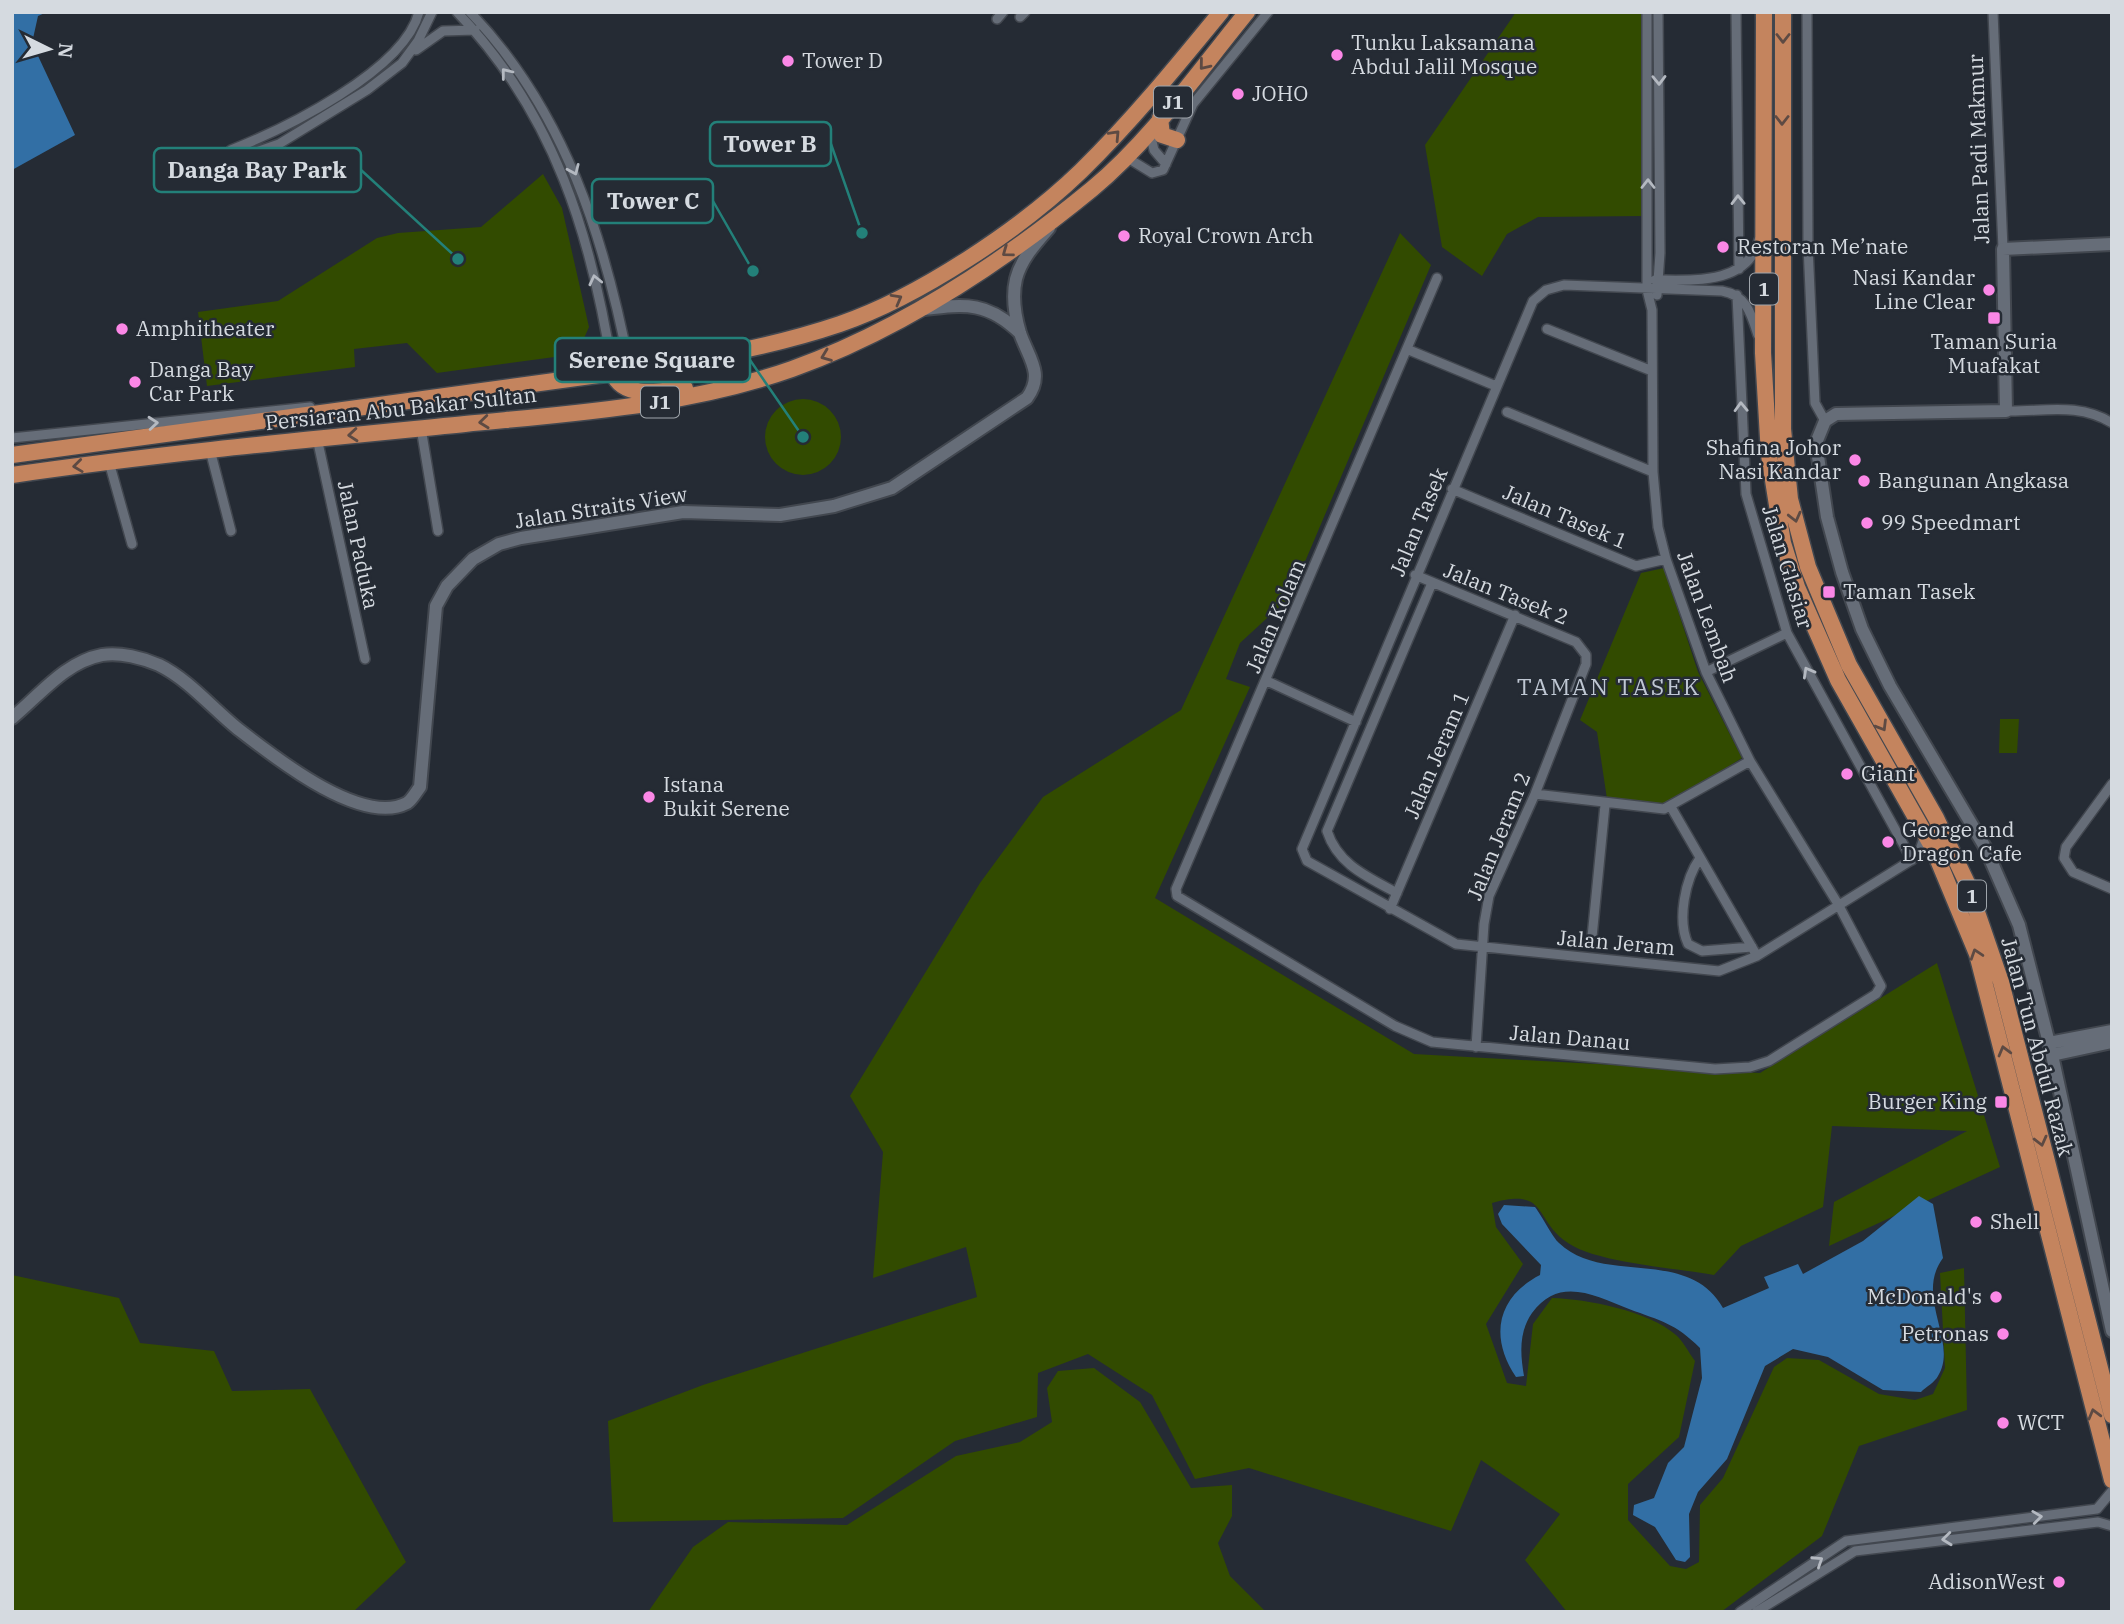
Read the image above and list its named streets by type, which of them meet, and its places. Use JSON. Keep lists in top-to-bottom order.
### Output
{
  "streets": {
    "highway": [
      "J1",
      "1",
      "Persiaran Abu Bakar Sultan",
      "Jalan Tun Abdul Razak"
    ],
    "street": [
      "Jalan Padi Makmur",
      "Jalan Straits View",
      "Jalan Tasek 1",
      "Jalan Tasek",
      "Jalan Paduka",
      "Jalan Glasiar",
      "Jalan Tasek 2",
      "Jalan Kolam",
      "Jalan Lembah",
      "Jalan Jeram 1",
      "Jalan Jeram 2",
      "Jalan Jeram",
      "Jalan Danau"
    ]
  },
  "crossings": [
    ["1", "Jalan Tun Abdul Razak"],
    ["Persiaran Abu Bakar Sultan", "Jalan Straits View"],
    ["Persiaran Abu Bakar Sultan", "Jalan Paduka"],
    ["Jalan Tasek 1", "Jalan Tasek"],
    ["Jalan Tasek 1", "Jalan Lembah"],
    ["Jalan Tasek", "Jalan Glasiar"],
    ["Jalan Tasek", "Jalan Tasek 2"],
    ["Jalan Tasek", "Jalan Lembah"],
    ["Jalan Tasek", "Jalan Jeram 1"],
    ["Jalan Tasek", "Jalan Jeram"],
    ["Jalan Glasiar", "Jalan Jeram"],
    ["Jalan Tasek 2", "Jalan Jeram 1"],
    ["Jalan Tasek 2", "Jalan Jeram 2"],
    ["Jalan Kolam", "Jalan Danau"],
    ["Jalan Lembah", "Jalan Jeram"],
    ["Jalan Lembah", "Jalan Danau"],
    ["Jalan Jeram 1", "Jalan Jeram"],
    ["Jalan Jeram 2", "Jalan Jeram"],
    ["Jalan Jeram 2", "Jalan Danau"],
    ["Jalan Jeram", "Jalan Danau"]
  ],
  "districts": ["TAMAN TASEK"],
  "places": {
    "other": [
      "Tunku Laksamana Abdul Jalil Mosque",
      "Tower D",
      "JOHO",
      "Tower B",
      "Royal Crown Arch",
      "Restoran Me’nate",
      "Danga Bay Park",
      "Tower C",
      "Nasi Kandar Line Clear",
      "Amphitheater",
      "Danga Bay Car Park",
      "Serene Square",
      "Shafina Johor Nasi Kandar",
      "Bangunan Angkasa",
      "99 Speedmart",
      "Giant",
      "Istana Bukit Serene",
      "George and Dragon Cafe",
      "Shell",
      "McDonald's",
      "Petronas",
      "WCT",
      "AdisonWest"
    ],
    "transit": ["Taman Suria Muafakat", "Taman Tasek", "Burger King"]
  },
  "north": "right"
}
